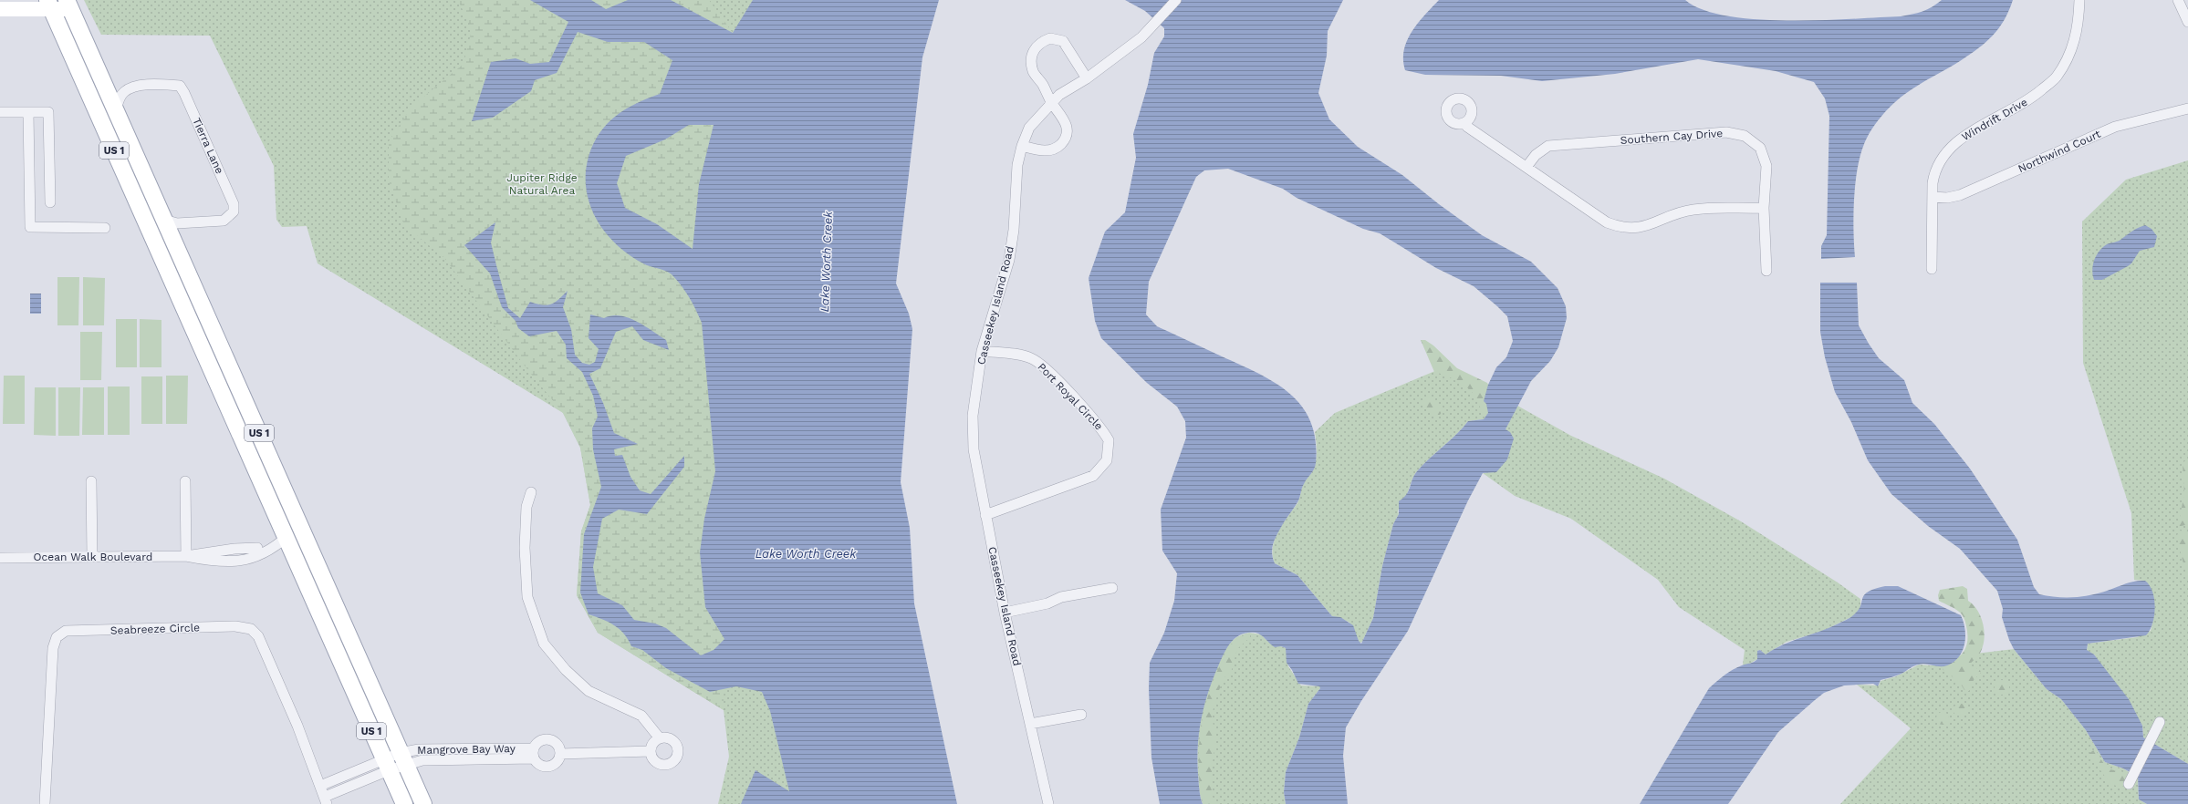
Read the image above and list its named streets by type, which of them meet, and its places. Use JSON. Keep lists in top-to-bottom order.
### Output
{
  "streets": {
    "main road": ["US 1"],
    "street": [
      "Windrift Drive",
      "Southern Cay Drive",
      "Tierra Lane",
      "Northwind Court",
      "Casseekey Island Road",
      "Port Royal Circle",
      "Ocean Walk Boulevard",
      "Seabreeze Circle",
      "Mangrove Bay Way"
    ]
  },
  "crossings": [
    ["Windrift Drive", "Northwind Court"],
    ["Tierra Lane", "US 1"],
    ["US 1", "Ocean Walk Boulevard"],
    ["US 1", "Seabreeze Circle"],
    ["US 1", "Mangrove Bay Way"],
    ["Casseekey Island Road", "Port Royal Circle"],
    ["Seabreeze Circle", "Mangrove Bay Way"]
  ],
  "water": ["Lake Worth Creek"],
  "parks": ["Jupiter Ridge Natural Area"]
}
